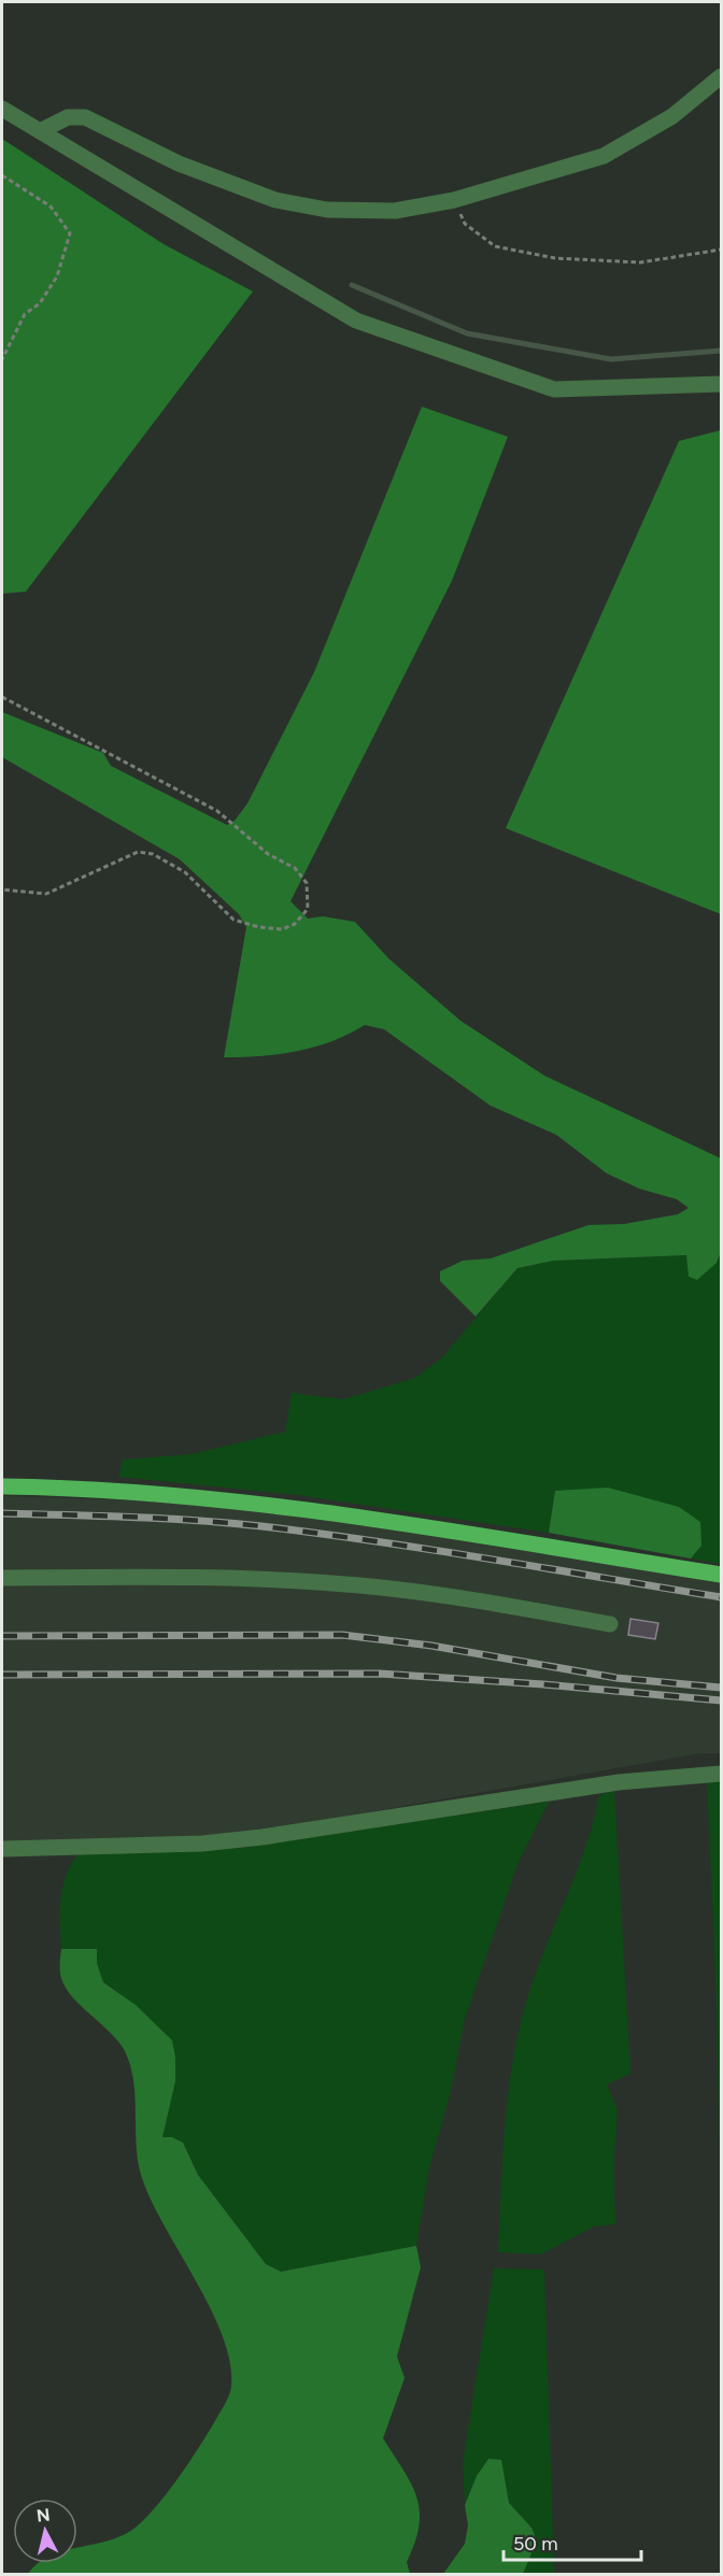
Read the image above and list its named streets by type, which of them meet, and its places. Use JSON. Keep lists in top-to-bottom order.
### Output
{
  "scale_bar": "50 m",
  "north": "top"
}
